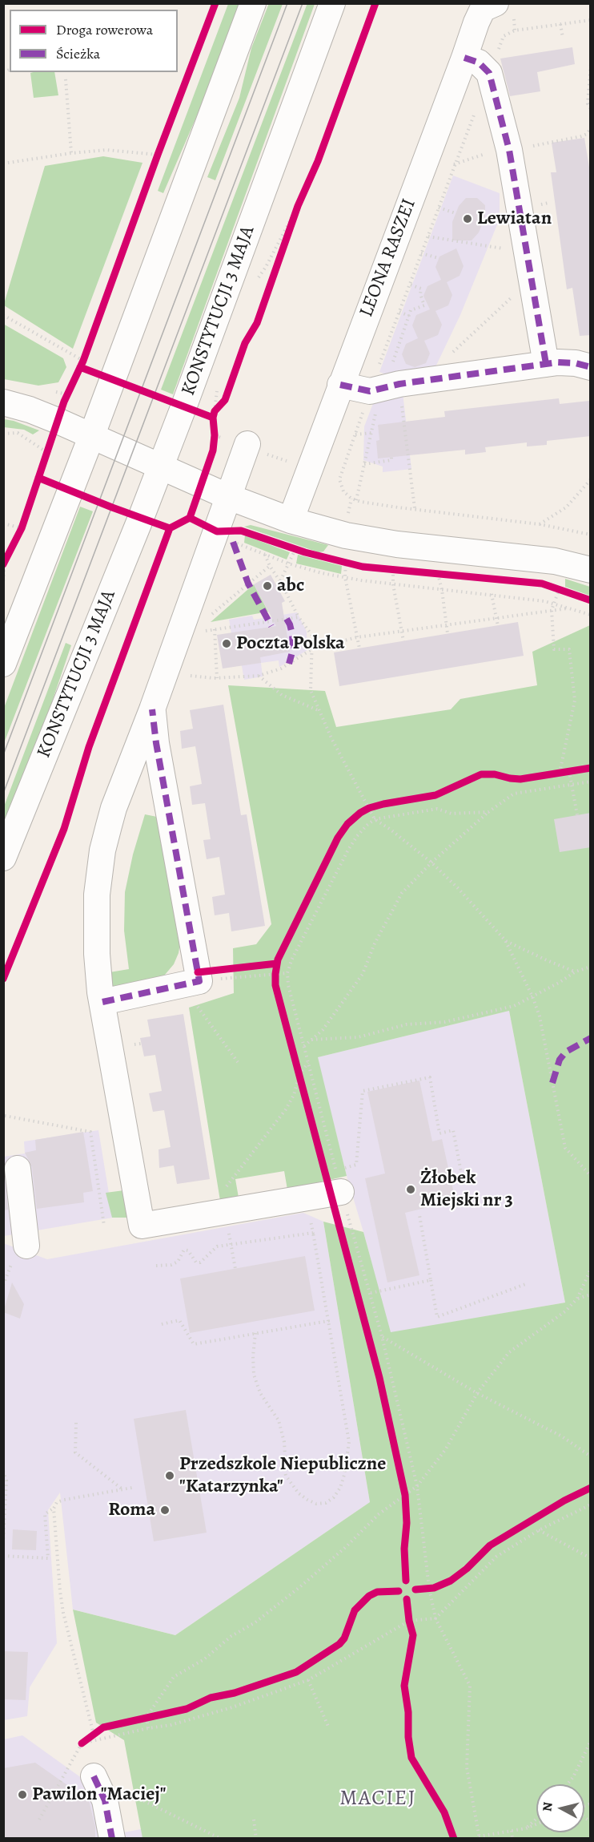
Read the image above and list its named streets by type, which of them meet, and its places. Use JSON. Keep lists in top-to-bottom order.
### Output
{
  "streets": {
    "street": ["LEONA RASZEI", "KONSTYTUCJI 3 MAJA"]
  },
  "districts": ["MACIEJ"],
  "places": [
    "Lewiatan",
    "abc",
    "Poczta Polska",
    "Żłobek Miejski nr 3",
    "Przedszkole Niepubliczne \"Katarzynka\"",
    "Roma",
    "Pawilon \"Maciej\""
  ],
  "legend": ["Droga rowerowa", "Ścieżka"],
  "north": "left"
}
